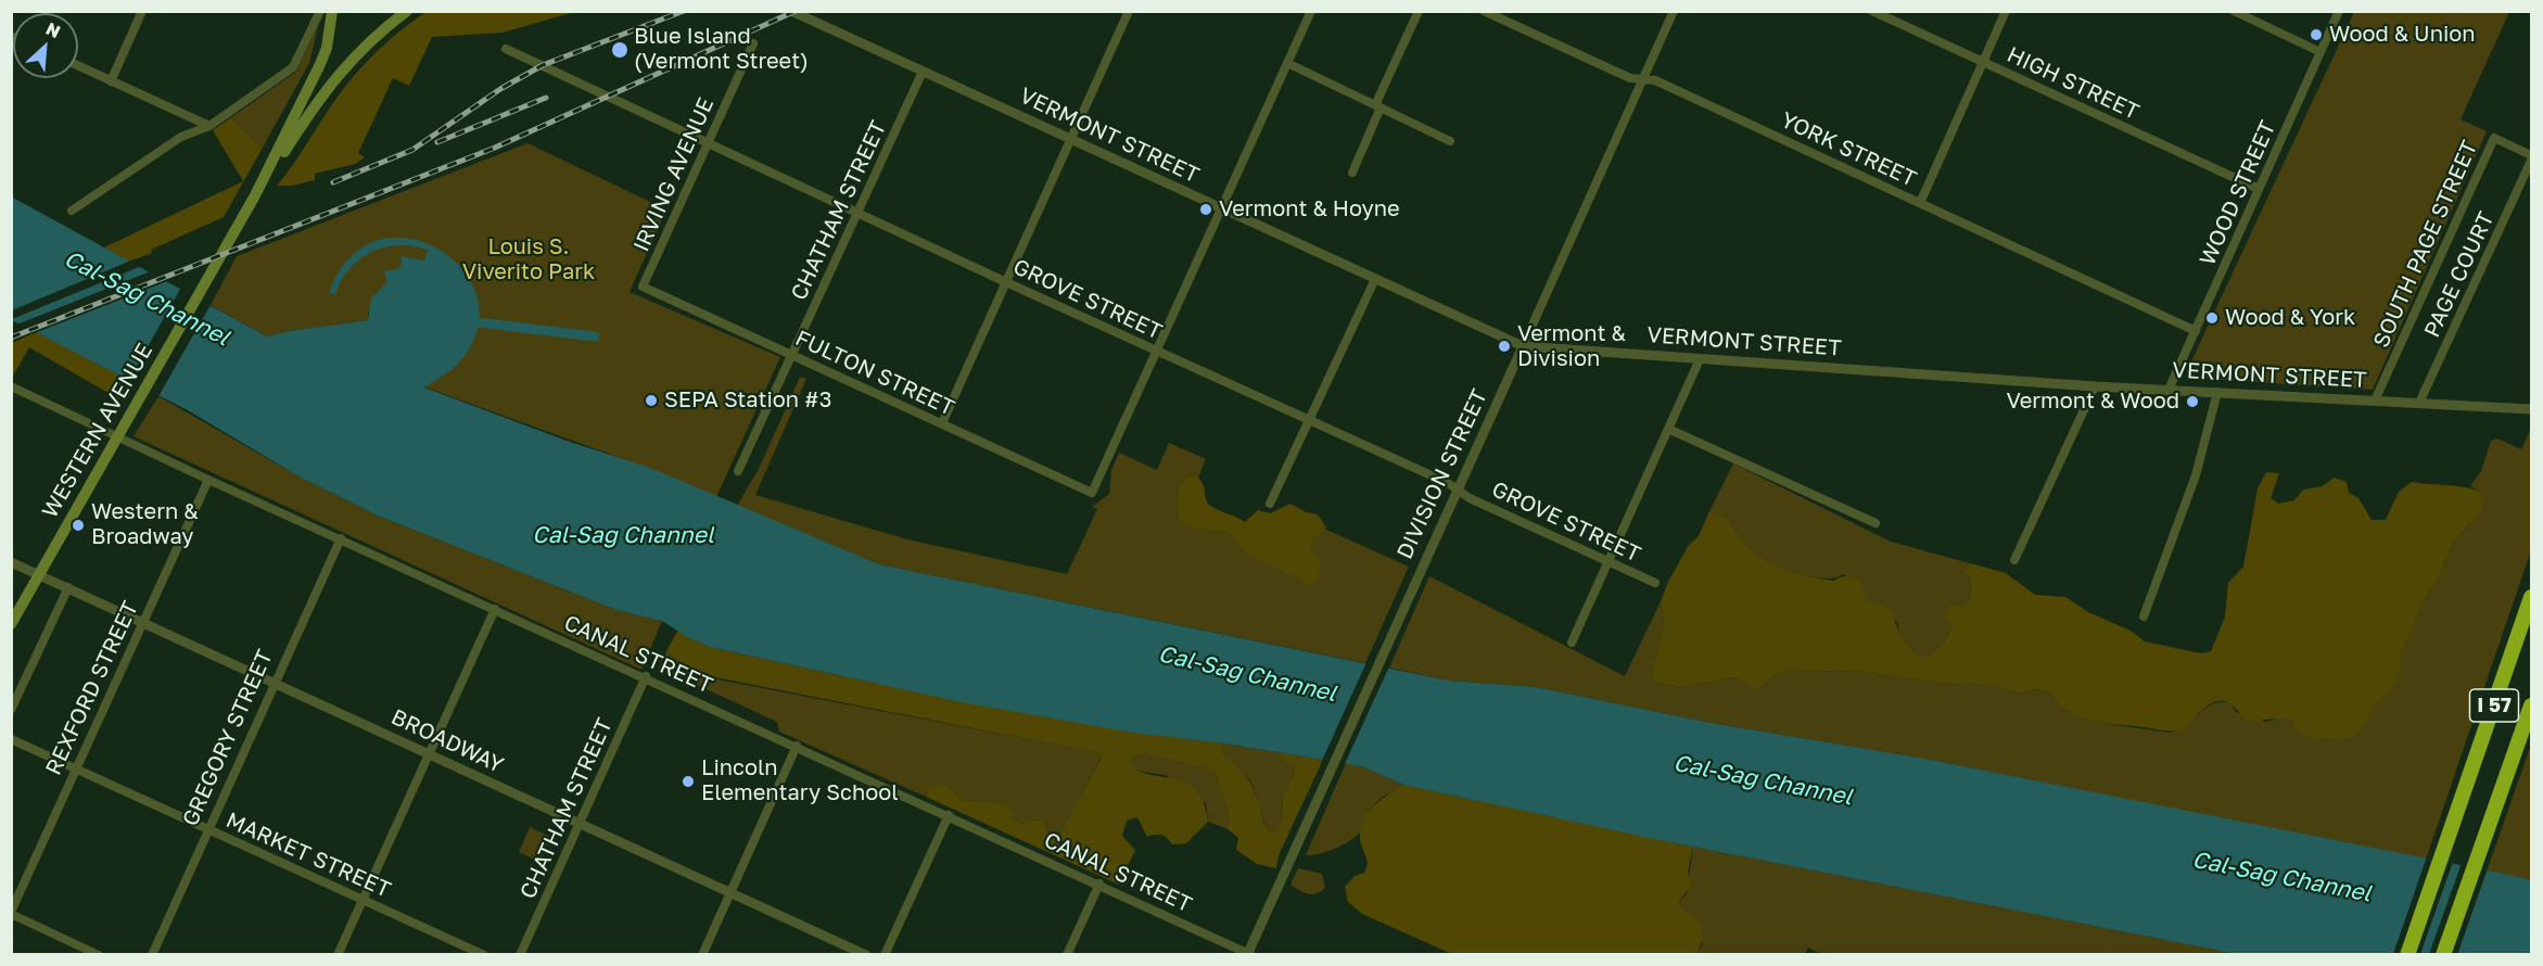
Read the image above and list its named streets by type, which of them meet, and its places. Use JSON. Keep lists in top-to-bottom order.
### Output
{
  "streets": {
    "highway": ["I 57"],
    "main road": ["WESTERN AVENUE"],
    "street": [
      "HIGH STREET",
      "VERMONT STREET",
      "YORK STREET",
      "IRVING AVENUE",
      "WOOD STREET",
      "CHATHAM STREET",
      "SOUTH PAGE STREET",
      "PAGE COURT",
      "GROVE STREET",
      "FULTON STREET",
      "DIVISION STREET",
      "CANAL STREET",
      "REXFORD STREET",
      "GREGORY STREET",
      "BROADWAY",
      "MARKET STREET"
    ]
  },
  "crossings": [
    ["HIGH STREET", "WOOD STREET"],
    ["VERMONT STREET", "WOOD STREET"],
    ["VERMONT STREET", "CHATHAM STREET"],
    ["VERMONT STREET", "SOUTH PAGE STREET"],
    ["VERMONT STREET", "PAGE COURT"],
    ["VERMONT STREET", "DIVISION STREET"],
    ["YORK STREET", "WOOD STREET"],
    ["YORK STREET", "DIVISION STREET"],
    ["IRVING AVENUE", "GROVE STREET"],
    ["IRVING AVENUE", "FULTON STREET"],
    ["CHATHAM STREET", "GROVE STREET"],
    ["CHATHAM STREET", "FULTON STREET"],
    ["CHATHAM STREET", "CANAL STREET"],
    ["CHATHAM STREET", "BROADWAY"],
    ["GROVE STREET", "FULTON STREET"],
    ["GROVE STREET", "DIVISION STREET"],
    ["DIVISION STREET", "CANAL STREET"],
    ["CANAL STREET", "REXFORD STREET"],
    ["CANAL STREET", "GREGORY STREET"],
    ["REXFORD STREET", "BROADWAY"],
    ["REXFORD STREET", "MARKET STREET"],
    ["GREGORY STREET", "BROADWAY"],
    ["GREGORY STREET", "MARKET STREET"]
  ],
  "water": ["Cal-Sag Channel"],
  "parks": ["Louis S. Viverito Park"],
  "places": [
    "Wood & Union",
    "Blue Island (Vermont Street)",
    "Vermont & Hoyne",
    "Wood & York",
    "Vermont & Division",
    "SEPA Station #3",
    "Vermont & Wood",
    "Western & Broadway",
    "Lincoln Elementary School"
  ],
  "north": "top right"
}
